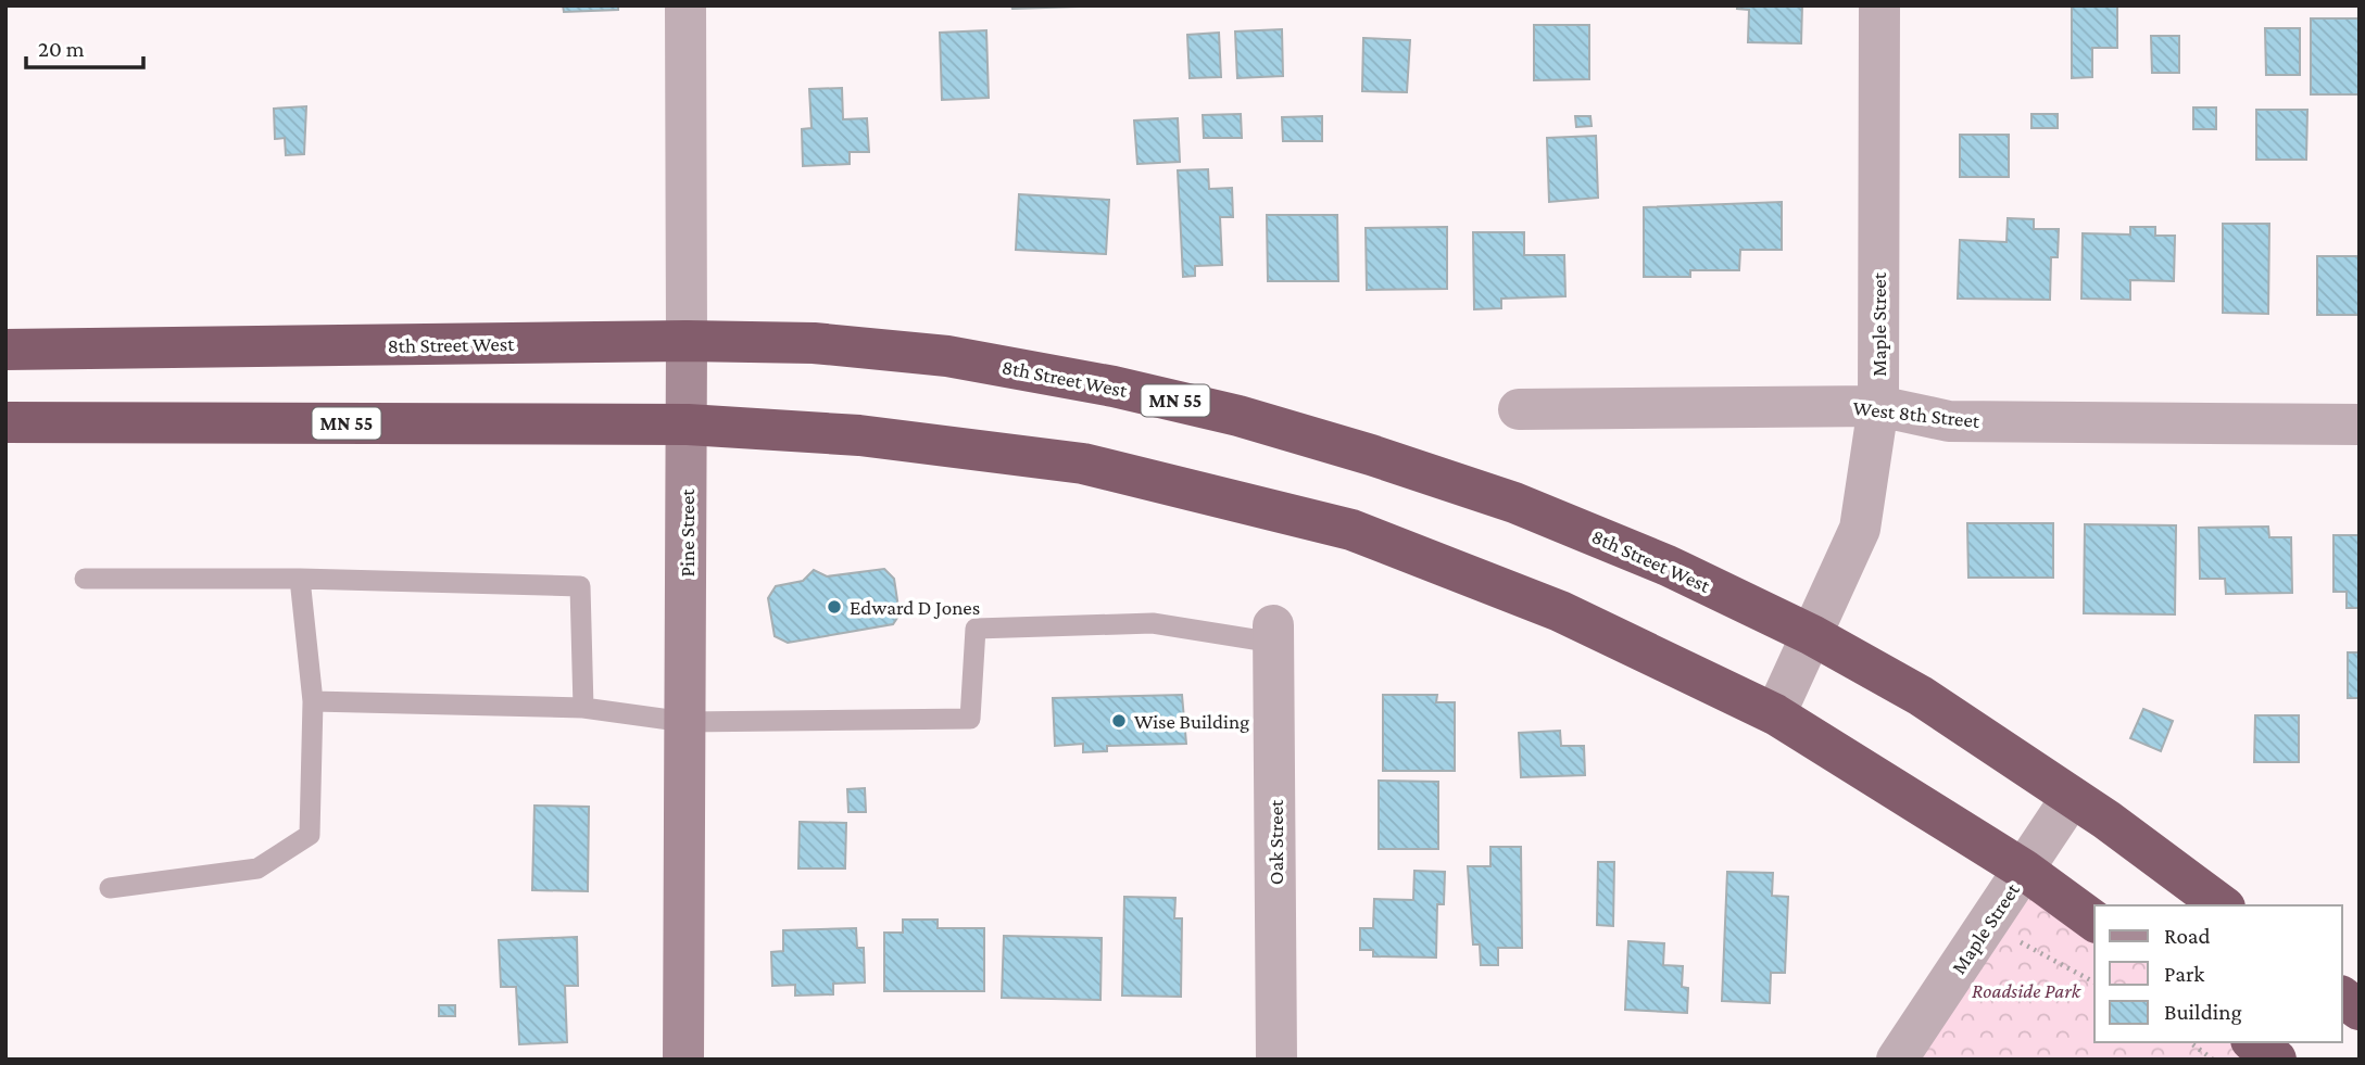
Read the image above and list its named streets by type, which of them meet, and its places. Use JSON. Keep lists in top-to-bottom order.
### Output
{
  "streets": {
    "highway": ["8th Street West", "MN 55"],
    "street": [
      "Maple Street",
      "West 8th Street",
      "Pine Street",
      "Oak Street"
    ]
  },
  "crossings": [
    ["Maple Street", "8th Street West"],
    ["Maple Street", "MN 55"],
    ["Maple Street", "West 8th Street"],
    ["8th Street West", "Pine Street"],
    ["MN 55", "Pine Street"]
  ],
  "parks": ["Roadside Park"],
  "places": ["Edward D Jones", "Wise Building"],
  "legend": ["Road", "Park", "Building"],
  "scale_bar": "20 m"
}
